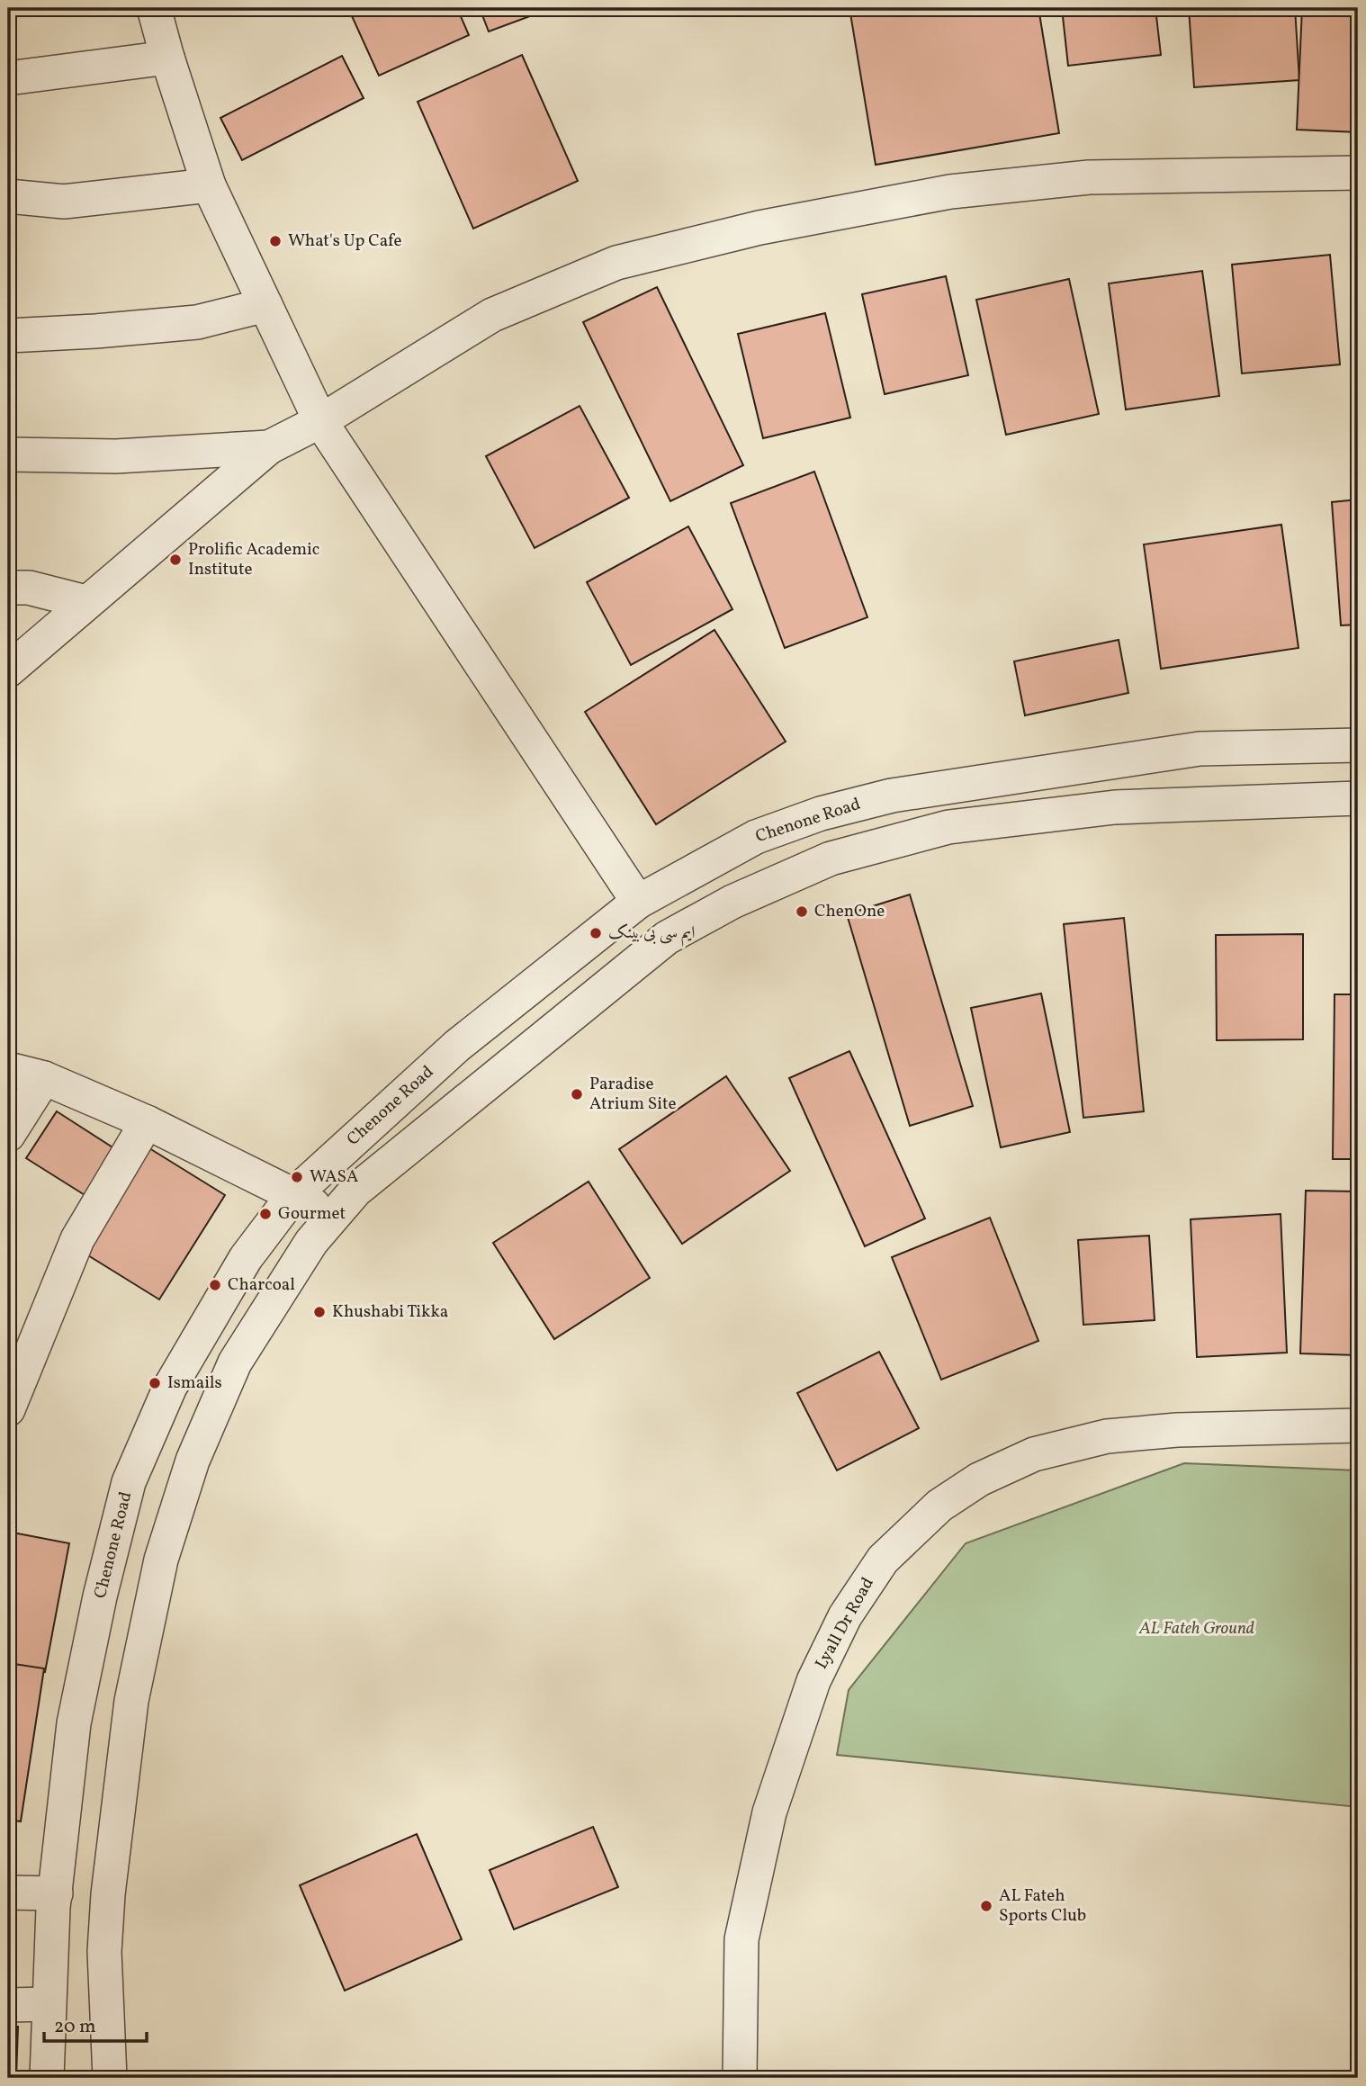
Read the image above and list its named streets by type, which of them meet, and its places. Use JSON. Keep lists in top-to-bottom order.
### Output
{
  "streets": {
    "street": ["Chenone Road", "Lyall Dr Road"]
  },
  "parks": ["AL Fateh Ground"],
  "places": [
    "What's Up Cafe",
    "Prolific Academic Institute",
    "ChenOne",
    "ایم سی بی بینک",
    "Paradise Atrium Site",
    "WASA",
    "Gourmet",
    "Charcoal",
    "Khushabi Tikka",
    "Ismails",
    "AL Fateh Sports Club"
  ],
  "scale_bar": "20 m"
}
